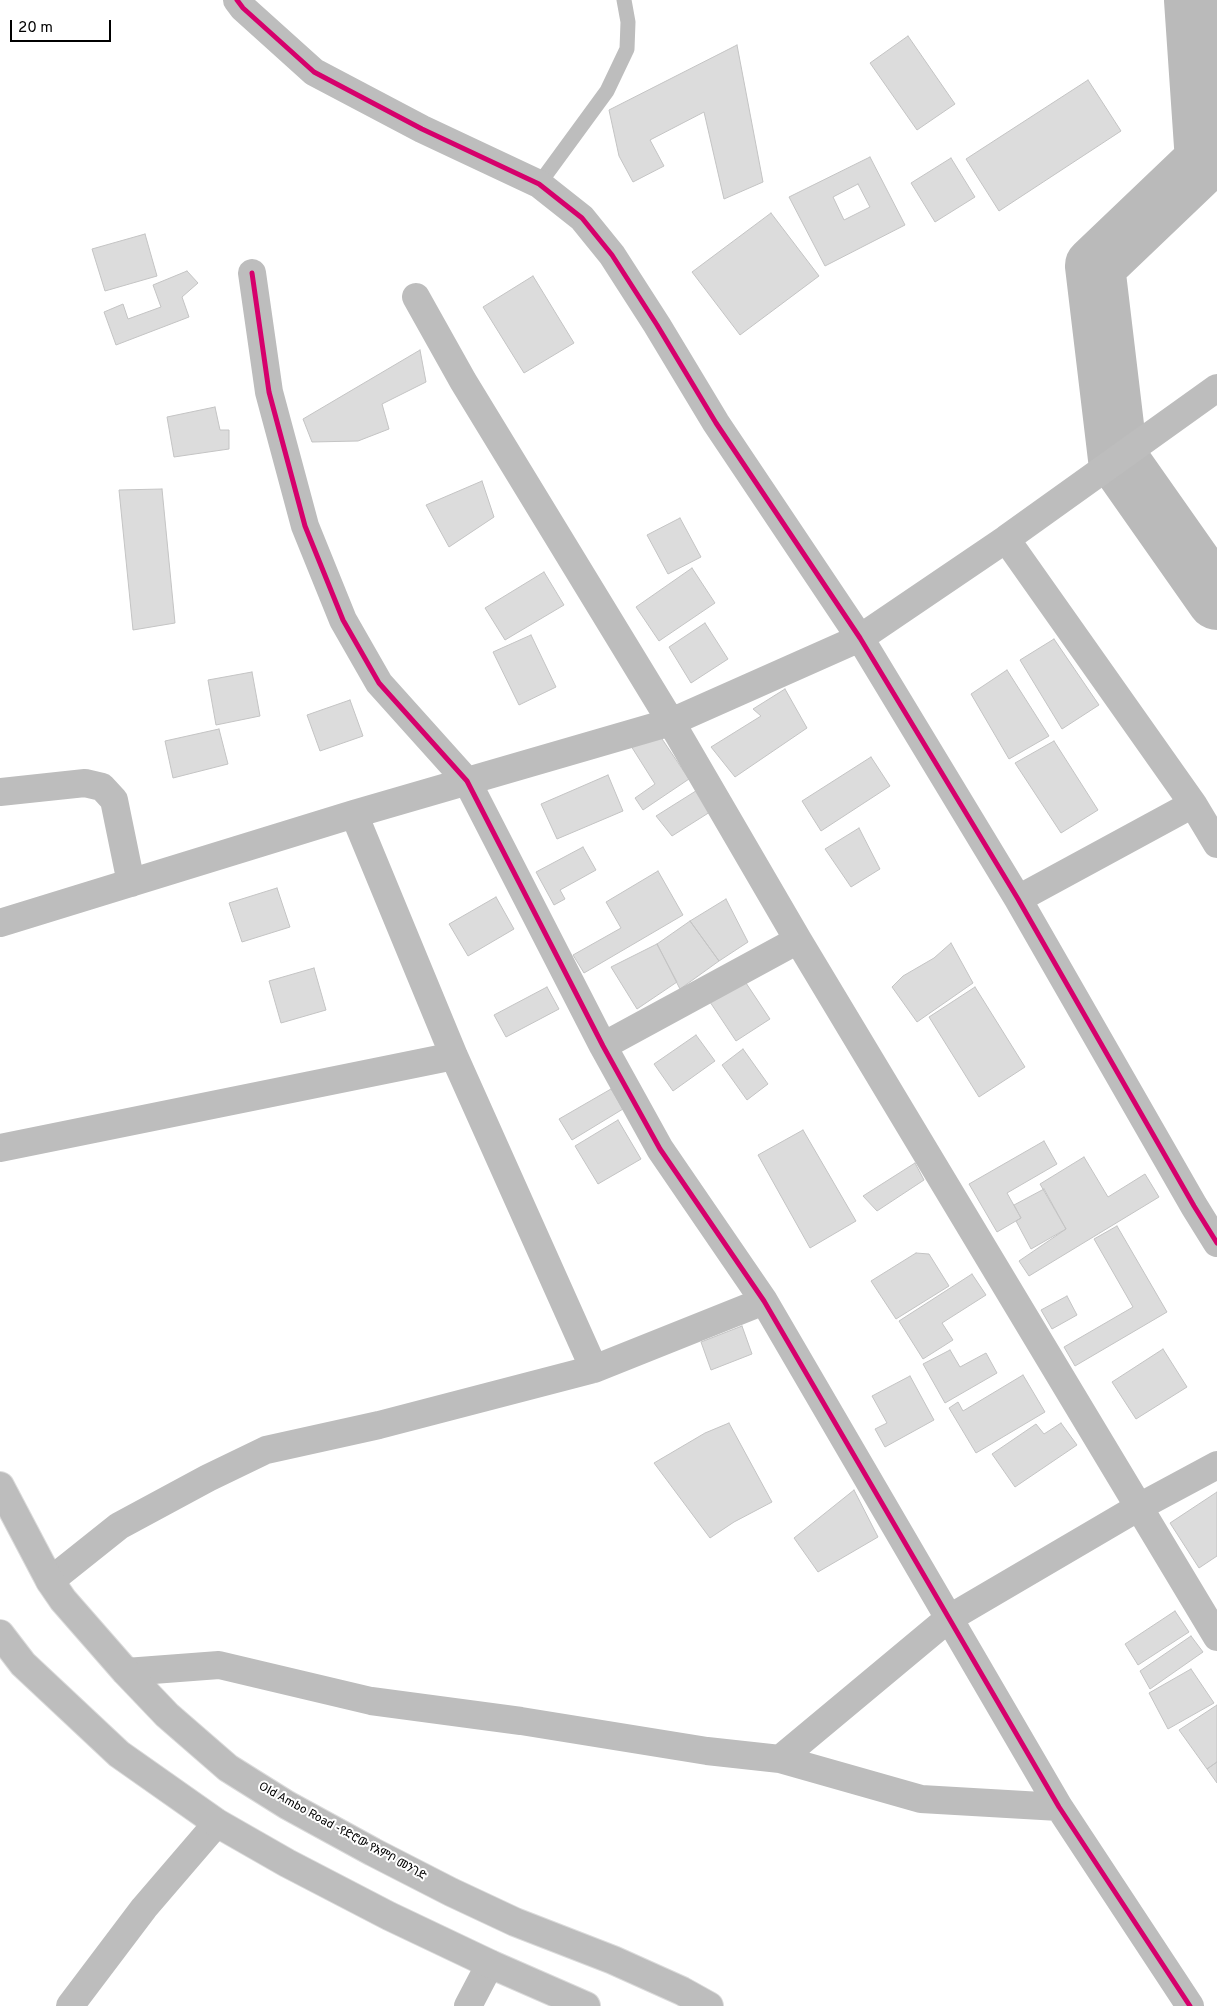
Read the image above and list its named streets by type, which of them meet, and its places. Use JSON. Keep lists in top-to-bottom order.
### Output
{
  "streets": {
    "street": ["Old Ambo Road -የድሮው የአምቦ መንገድ"]
  },
  "scale_bar": "20 m"
}
